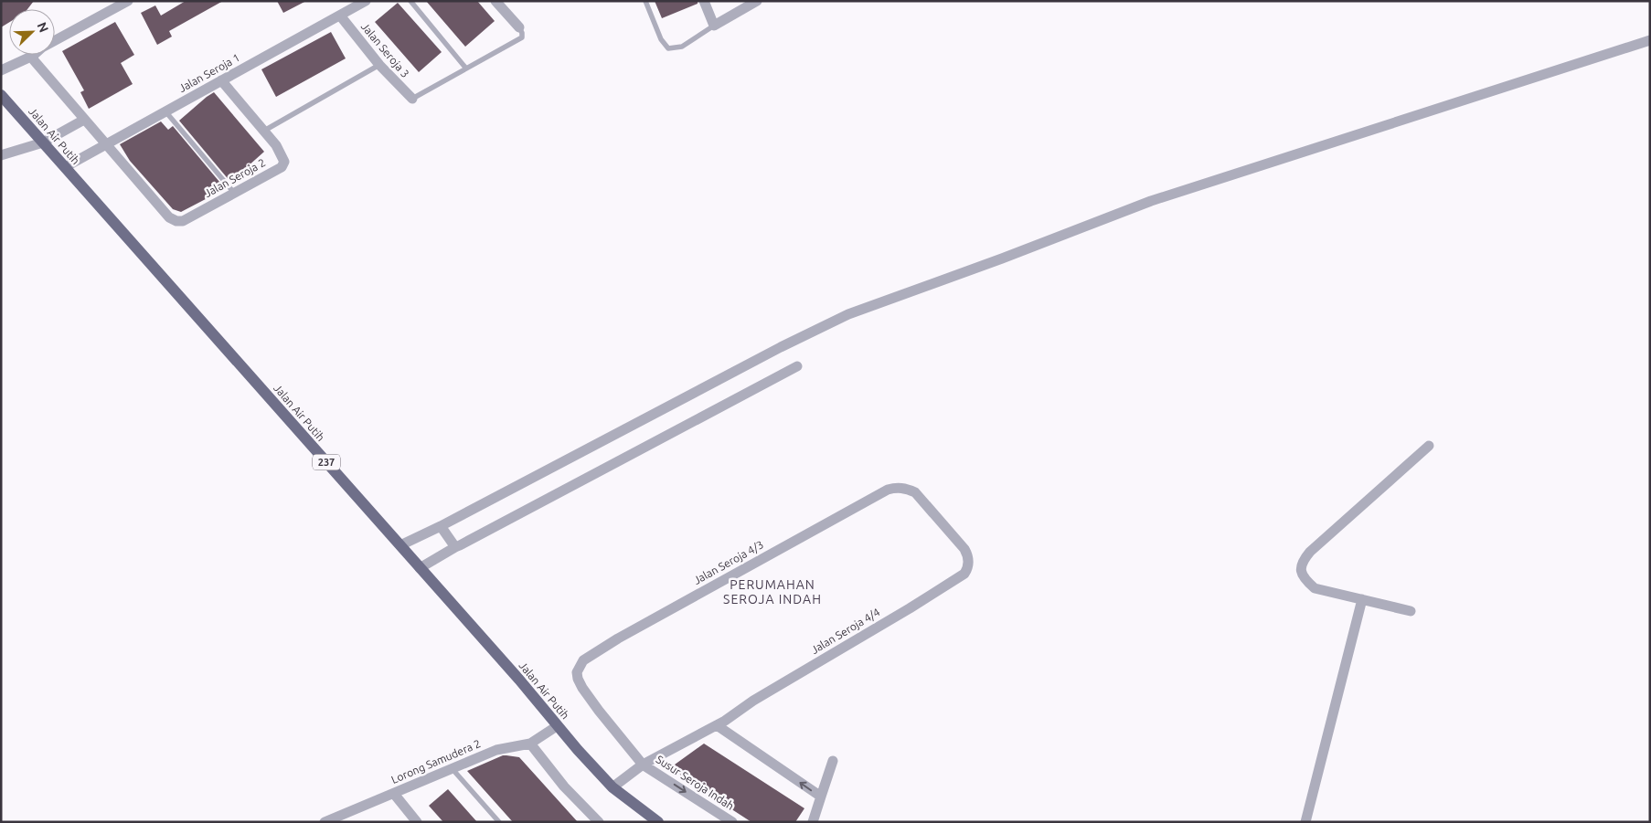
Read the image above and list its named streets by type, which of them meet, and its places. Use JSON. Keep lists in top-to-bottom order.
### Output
{
  "streets": {
    "main road": ["Jalan Air Putih", "237"],
    "street": [
      "Jalan Seroja 3",
      "Jalan Seroja 1",
      "Jalan Seroja 2",
      "Jalan Seroja 4/3",
      "Jalan Seroja 4/4",
      "Lorong Samudera 2",
      "Susur Seroja Indah"
    ]
  },
  "crossings": [
    ["Jalan Seroja 3", "Jalan Seroja 1"],
    ["Jalan Seroja 1", "Jalan Air Putih"],
    ["Jalan Seroja 1", "Jalan Seroja 2"],
    ["Jalan Air Putih", "Jalan Seroja 4/4"],
    ["Jalan Air Putih", "Lorong Samudera 2"],
    ["Jalan Seroja 4/3", "Jalan Seroja 4/4"],
    ["Jalan Seroja 4/3", "Susur Seroja Indah"],
    ["Jalan Seroja 4/4", "Susur Seroja Indah"]
  ],
  "districts": ["PERUMAHAN SEROJA INDAH"],
  "north": "top right"
}
